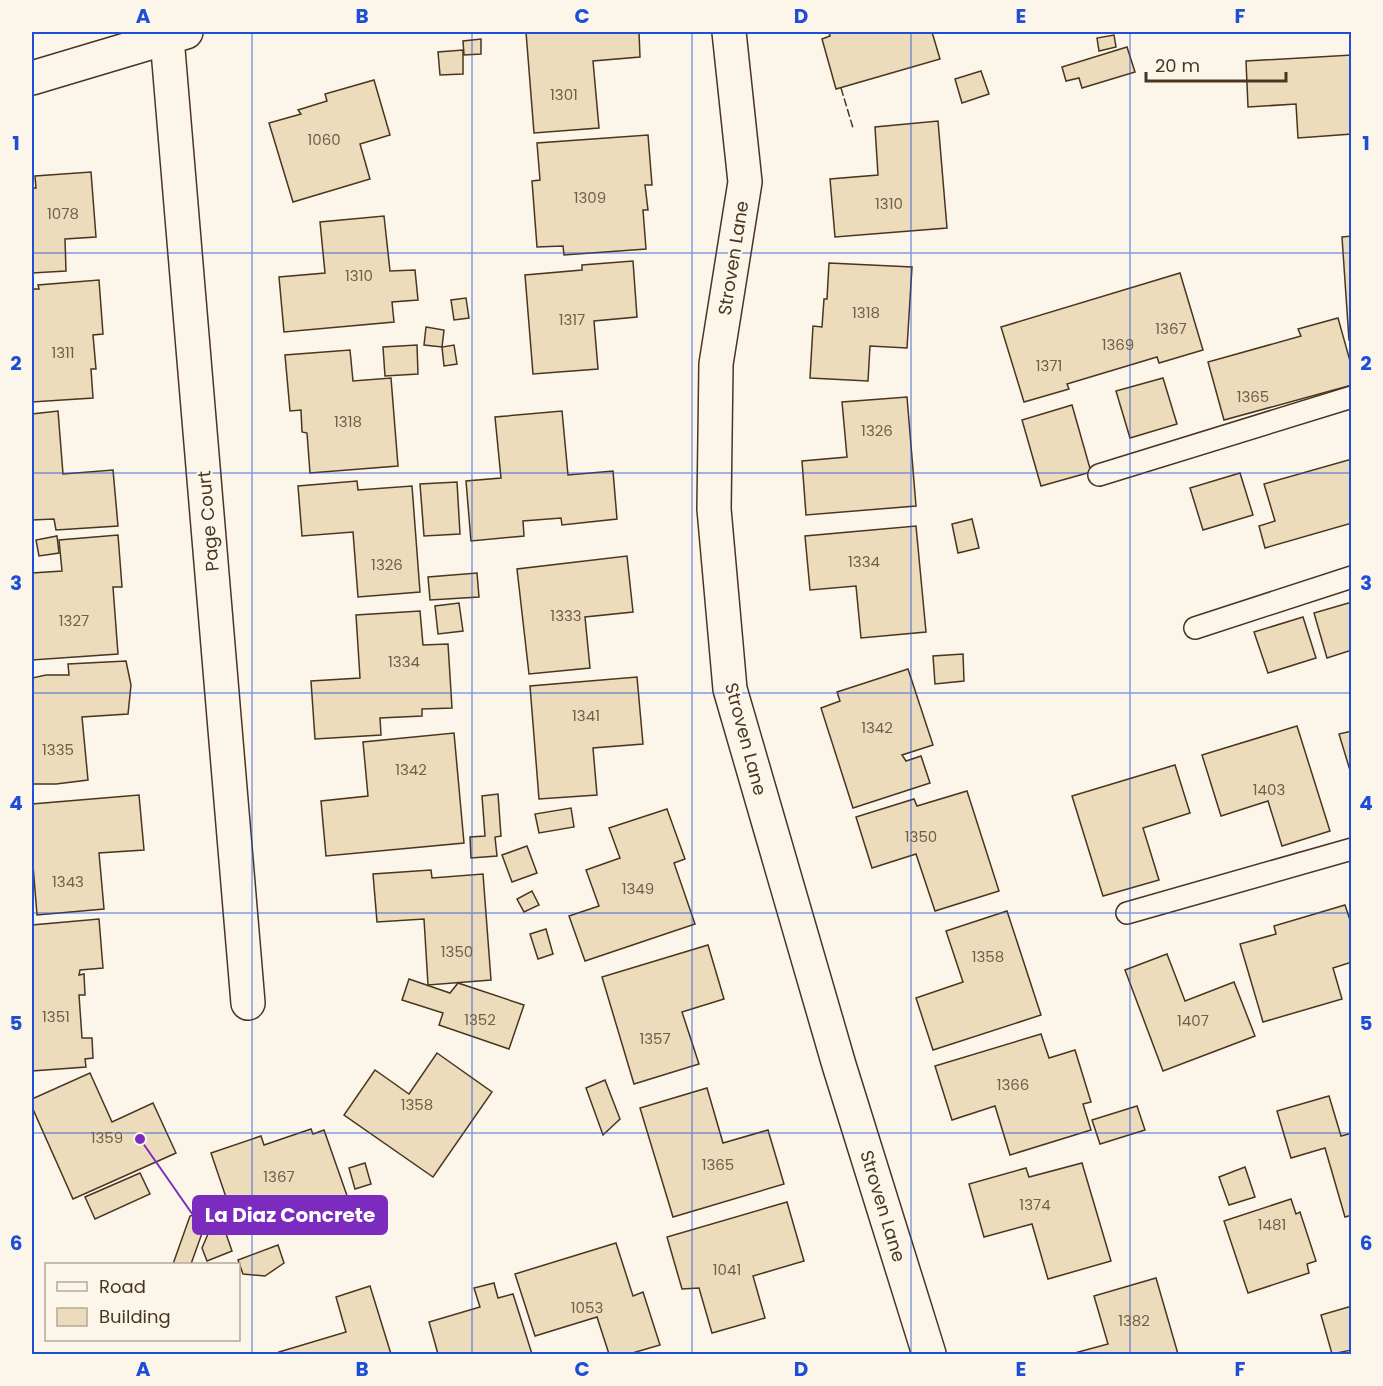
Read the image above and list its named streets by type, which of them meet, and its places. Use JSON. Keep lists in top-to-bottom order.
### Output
{
  "streets": {
    "street": ["Stroven Lane", "Page Court"]
  },
  "places": ["La Diaz Concrete"],
  "house_numbers": [
    "1301",
    "1060",
    "1309",
    "1310",
    "1078",
    "1310",
    "1318",
    "1317",
    "1367",
    "1369",
    "1311",
    "1371",
    "1365",
    "1318",
    "1326",
    "1334",
    "1326",
    "1333",
    "1327",
    "1334",
    "1341",
    "1342",
    "1335",
    "1342",
    "1403",
    "1350",
    "1343",
    "1349",
    "1350",
    "1358",
    "1351",
    "1352",
    "1407",
    "1357",
    "1366",
    "1358",
    "1359",
    "1365",
    "1367",
    "1374",
    "1481",
    "1041",
    "1053",
    "1382"
  ],
  "legend": ["Road", "Building"],
  "scale_bar": "20 m",
  "grid": {
    "columns": [
      "A",
      "B",
      "C",
      "D",
      "E",
      "F"
    ],
    "rows": [
      "1",
      "2",
      "3",
      "4",
      "5",
      "6"
    ]
  }
}
